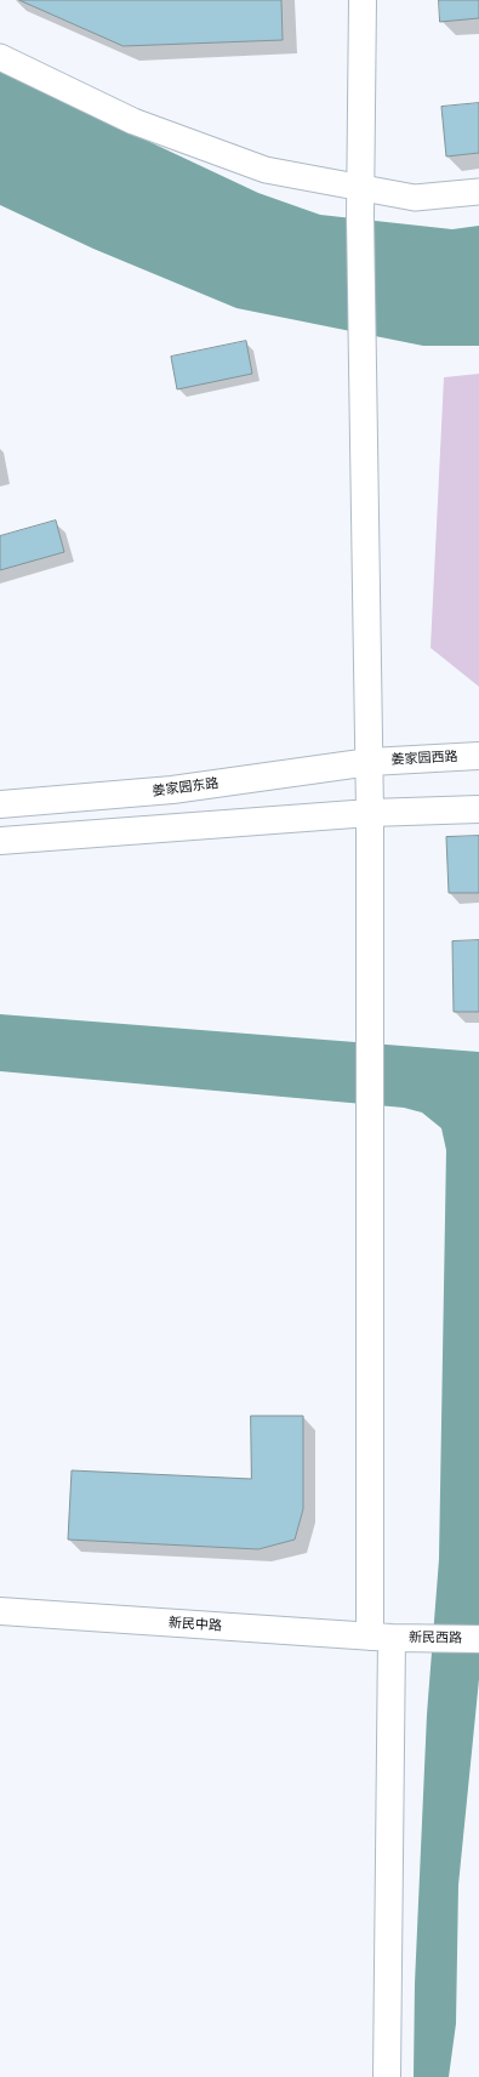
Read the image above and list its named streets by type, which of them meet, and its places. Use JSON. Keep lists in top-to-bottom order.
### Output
{
  "streets": {
    "street": [
      "姜家园西路",
      "姜家园东路",
      "新民中路",
      "新民西路"
    ]
  },
  "crossings": [
    ["姜家园西路", "姜家园东路"],
    ["新民中路", "新民西路"]
  ]
}
